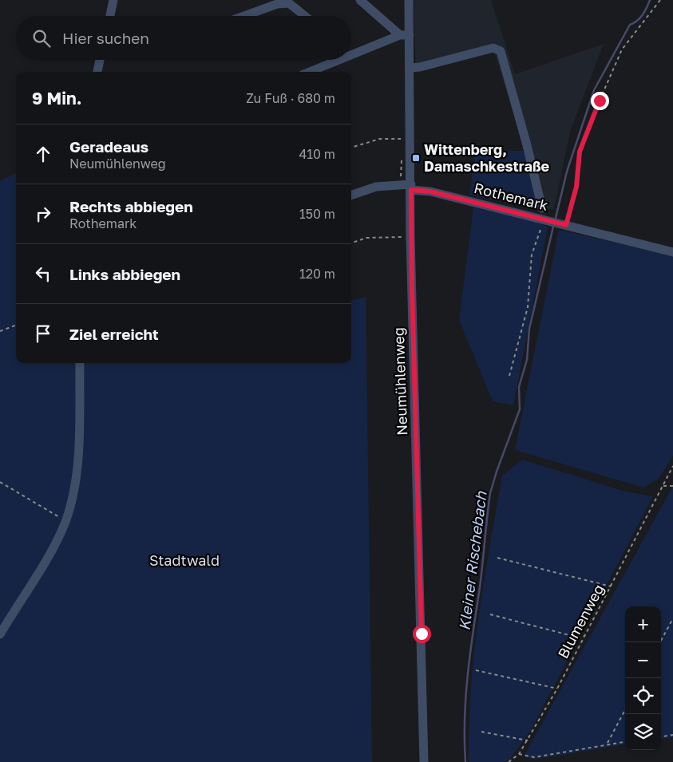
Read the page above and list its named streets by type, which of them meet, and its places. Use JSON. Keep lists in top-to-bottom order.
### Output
{
  "streets": {
    "street": ["Rothemark", "Neumühlenweg"],
    "path": ["Blumenweg"]
  },
  "crossings": [
    ["Rothemark", "Neumühlenweg"]
  ],
  "water": ["Kleiner Rischebach"],
  "parks": ["Stadtwald"],
  "places": {
    "transit": ["Wittenberg, Damaschkestraße"]
  },
  "page": {
    "search": "Hier suchen",
    "heading": ["9 Min.", "Zu Fuß · 680 m"],
    "list": [
      ["Geradeaus", "Neumühlenweg", "410 m"],
      ["Rechts abbiegen", "Rothemark", "150 m"],
      ["Links abbiegen", "120 m"],
      "Ziel erreicht"
    ],
    "map_buttons": ["+", "−"]
  }
}
